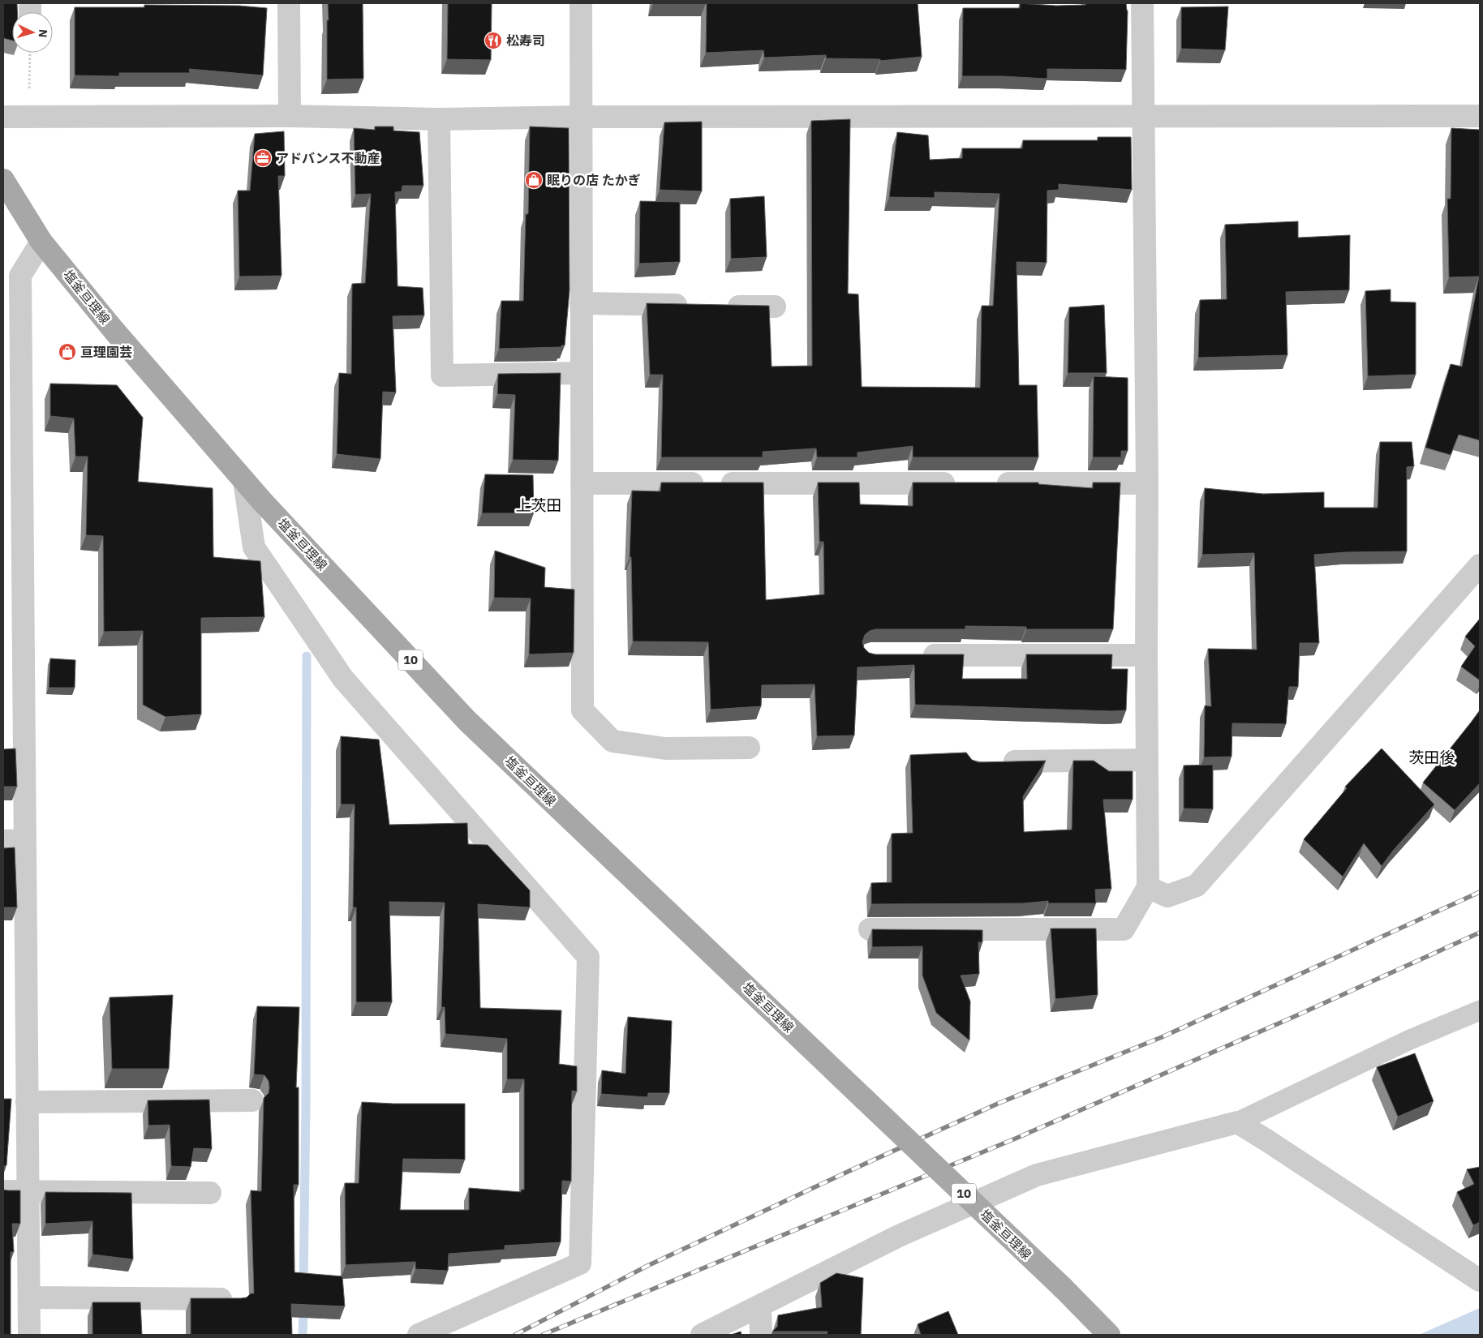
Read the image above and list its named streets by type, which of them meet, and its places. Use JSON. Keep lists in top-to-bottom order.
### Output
{
  "streets": {
    "main road": ["塩釜亘理線", "10"]
  },
  "districts": ["上茨田", "茨田後"],
  "places": {
    "restaurant": ["松寿司"],
    "office": ["アドバンス不動産"],
    "shop": ["眠りの店 たかぎ", "亘理園芸"]
  },
  "north": "right"
}
